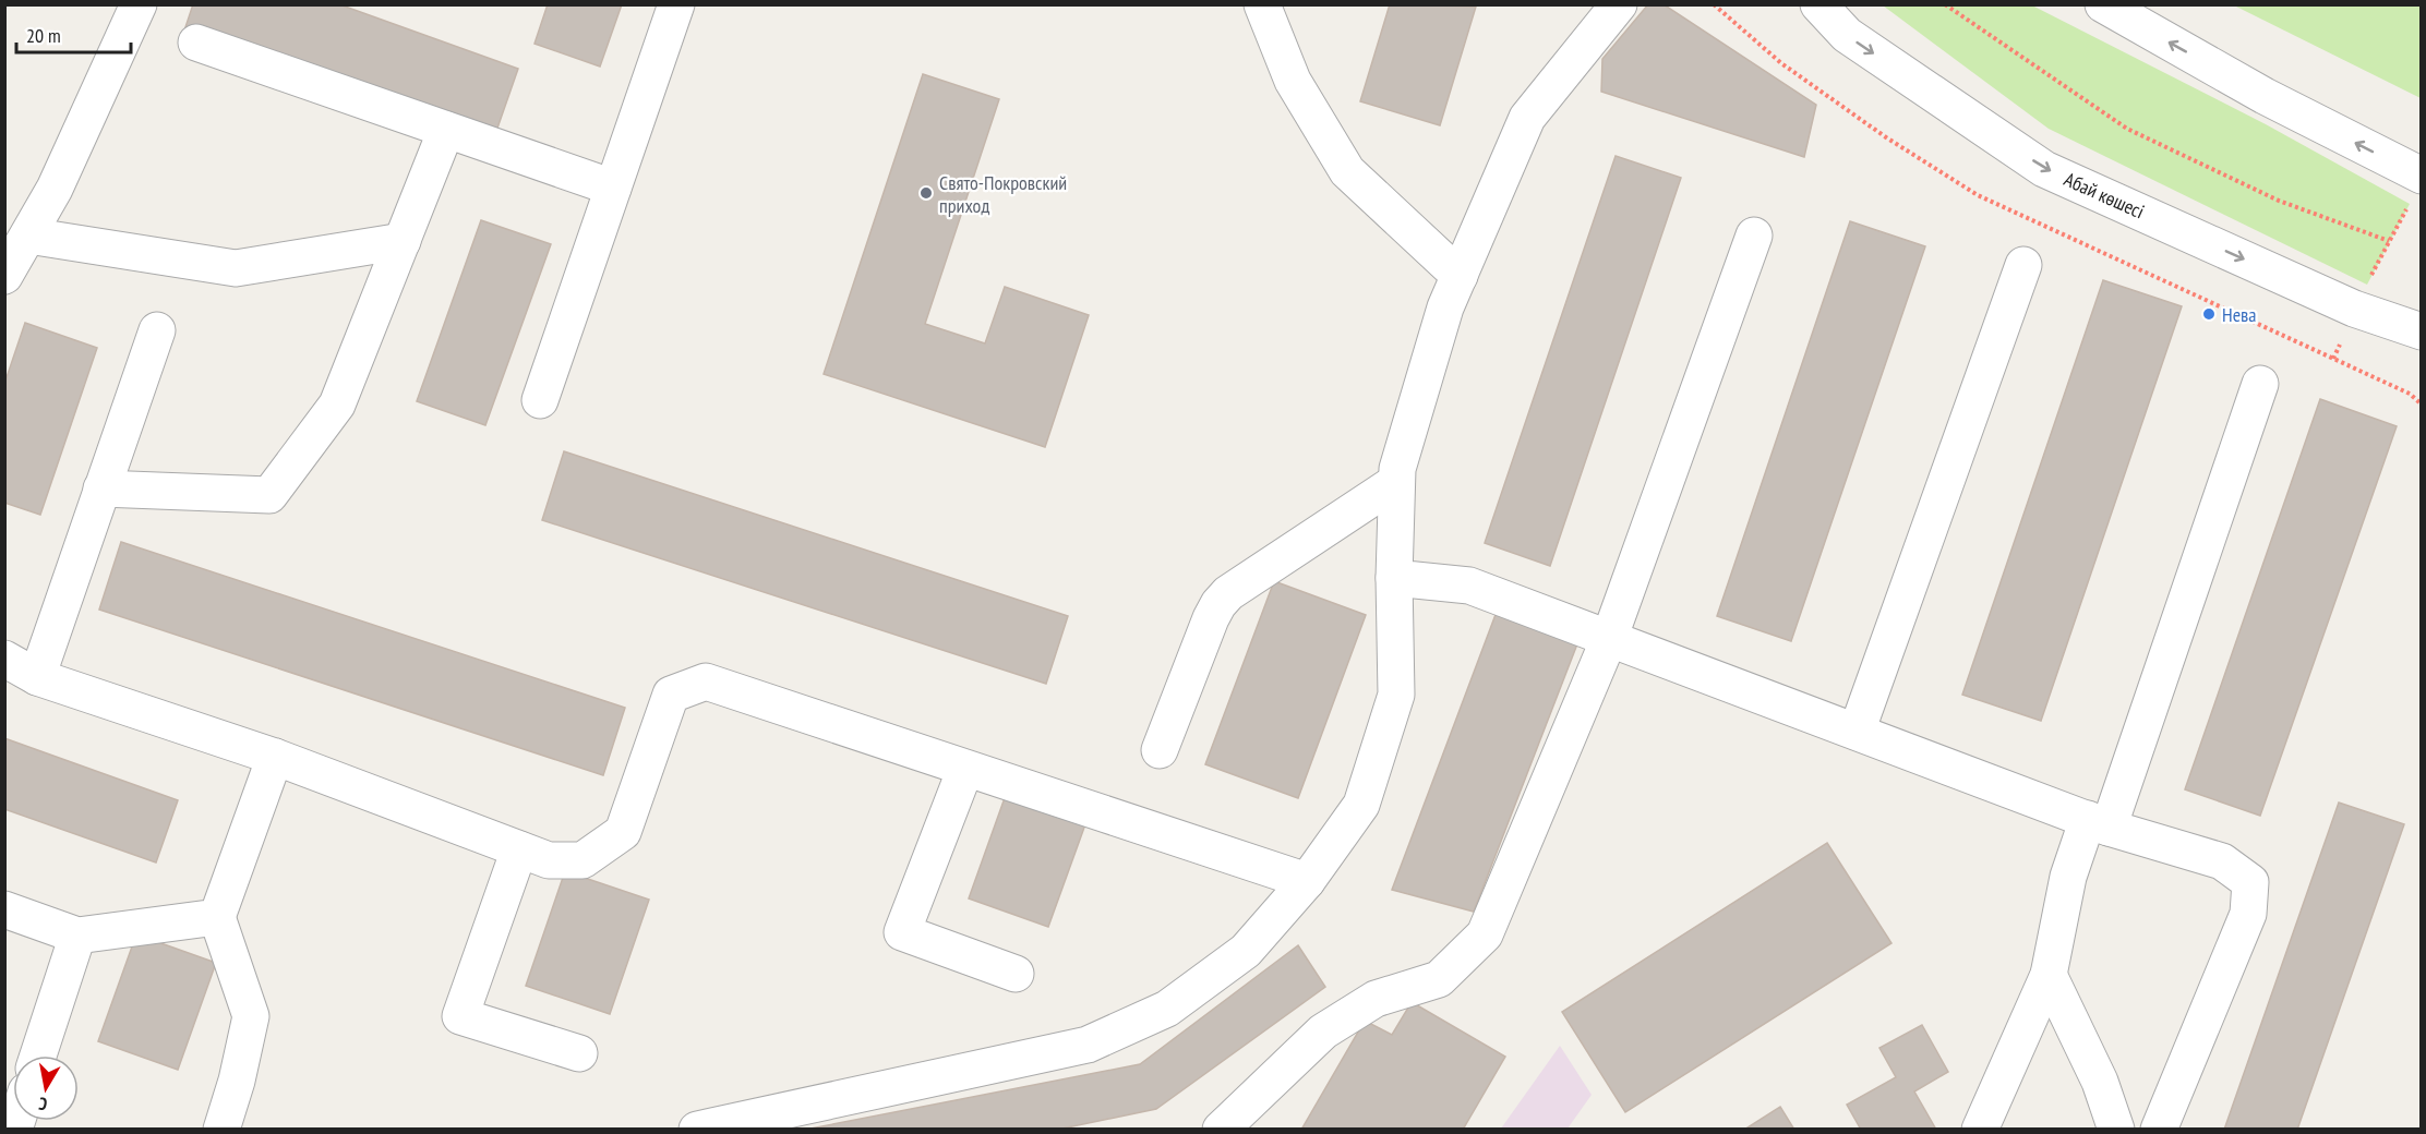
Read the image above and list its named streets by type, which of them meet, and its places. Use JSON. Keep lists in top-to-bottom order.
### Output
{
  "streets": {
    "street": ["Абай көшесі"]
  },
  "places": ["Свято-Покровский приход", "Нева"],
  "scale_bar": "20 m",
  "north": "bottom"
}
